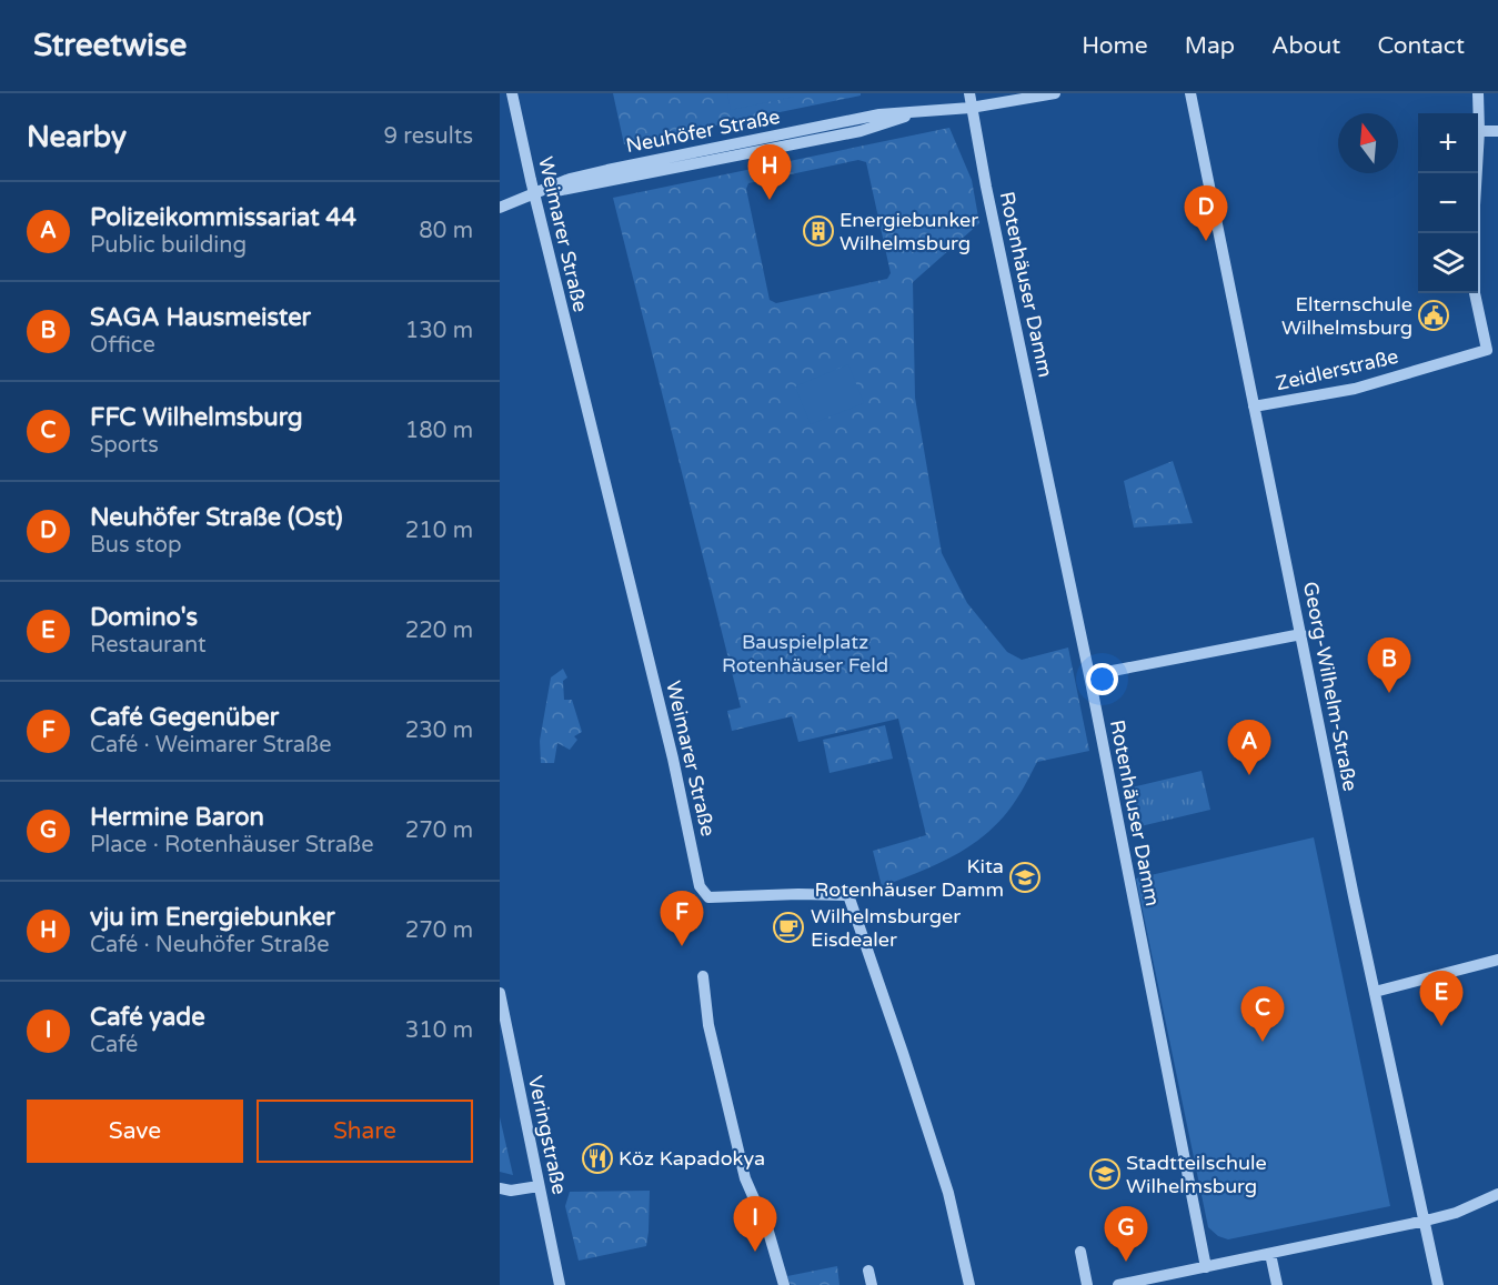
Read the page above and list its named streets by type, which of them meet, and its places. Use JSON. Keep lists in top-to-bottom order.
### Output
{
  "streets": {
    "street": [
      "Neuhöfer Straße",
      "Weimarer Straße",
      "Rotenhäuser Damm",
      "Zeidlerstraße",
      "Georg-Wilhelm-Straße",
      "Veringstraße"
    ]
  },
  "crossings": [
    ["Neuhöfer Straße", "Weimarer Straße"],
    ["Neuhöfer Straße", "Rotenhäuser Damm"],
    ["Zeidlerstraße", "Georg-Wilhelm-Straße"]
  ],
  "parks": ["Bauspielplatz Rotenhäuser Feld"],
  "places": {
    "building": ["Energiebunker Wilhelmsburg"],
    "public building": ["Elternschule Wilhelmsburg"],
    "school or university": ["Kita Rotenhäuser Damm", "Stadtteilschule Wilhelmsburg"],
    "cafe": ["Wilhelmsburger Eisdealer"],
    "restaurant": ["Köz Kapadokya"]
  },
  "north": "top",
  "page": {
    "header": "Streetwise",
    "nav": [
      "Home",
      "Map",
      "About",
      "Contact"
    ],
    "heading": ["Nearby", "9 results"],
    "map_buttons": ["+", "−"],
    "pins": [
      "H",
      "D",
      "B",
      "A",
      "F",
      "E",
      "C",
      "I",
      "G"
    ],
    "list": [
      {
        "mark": "A",
        "name": "Polizeikommissariat 44",
        "note": "Public building",
        "value": "80 m"
      },
      {
        "mark": "B",
        "name": "SAGA Hausmeister",
        "note": "Office",
        "value": "130 m"
      },
      {
        "mark": "C",
        "name": "FFC Wilhelmsburg",
        "note": "Sports",
        "value": "180 m"
      },
      {
        "mark": "D",
        "name": "Neuhöfer Straße (Ost)",
        "note": "Bus stop",
        "value": "210 m"
      },
      {
        "mark": "E",
        "name": "Domino's",
        "note": "Restaurant",
        "value": "220 m"
      },
      {
        "mark": "F",
        "name": "Café Gegenüber",
        "note": "Café · Weimarer Straße",
        "value": "230 m"
      },
      {
        "mark": "G",
        "name": "Hermine Baron",
        "note": "Place · Rotenhäuser Straße",
        "value": "270 m"
      },
      {
        "mark": "H",
        "name": "vju im Energiebunker",
        "note": "Café · Neuhöfer Straße",
        "value": "270 m"
      },
      {
        "mark": "I",
        "name": "Café yade",
        "note": "Café",
        "value": "310 m"
      }
    ],
    "buttons": ["Save", "Share"]
  }
}
